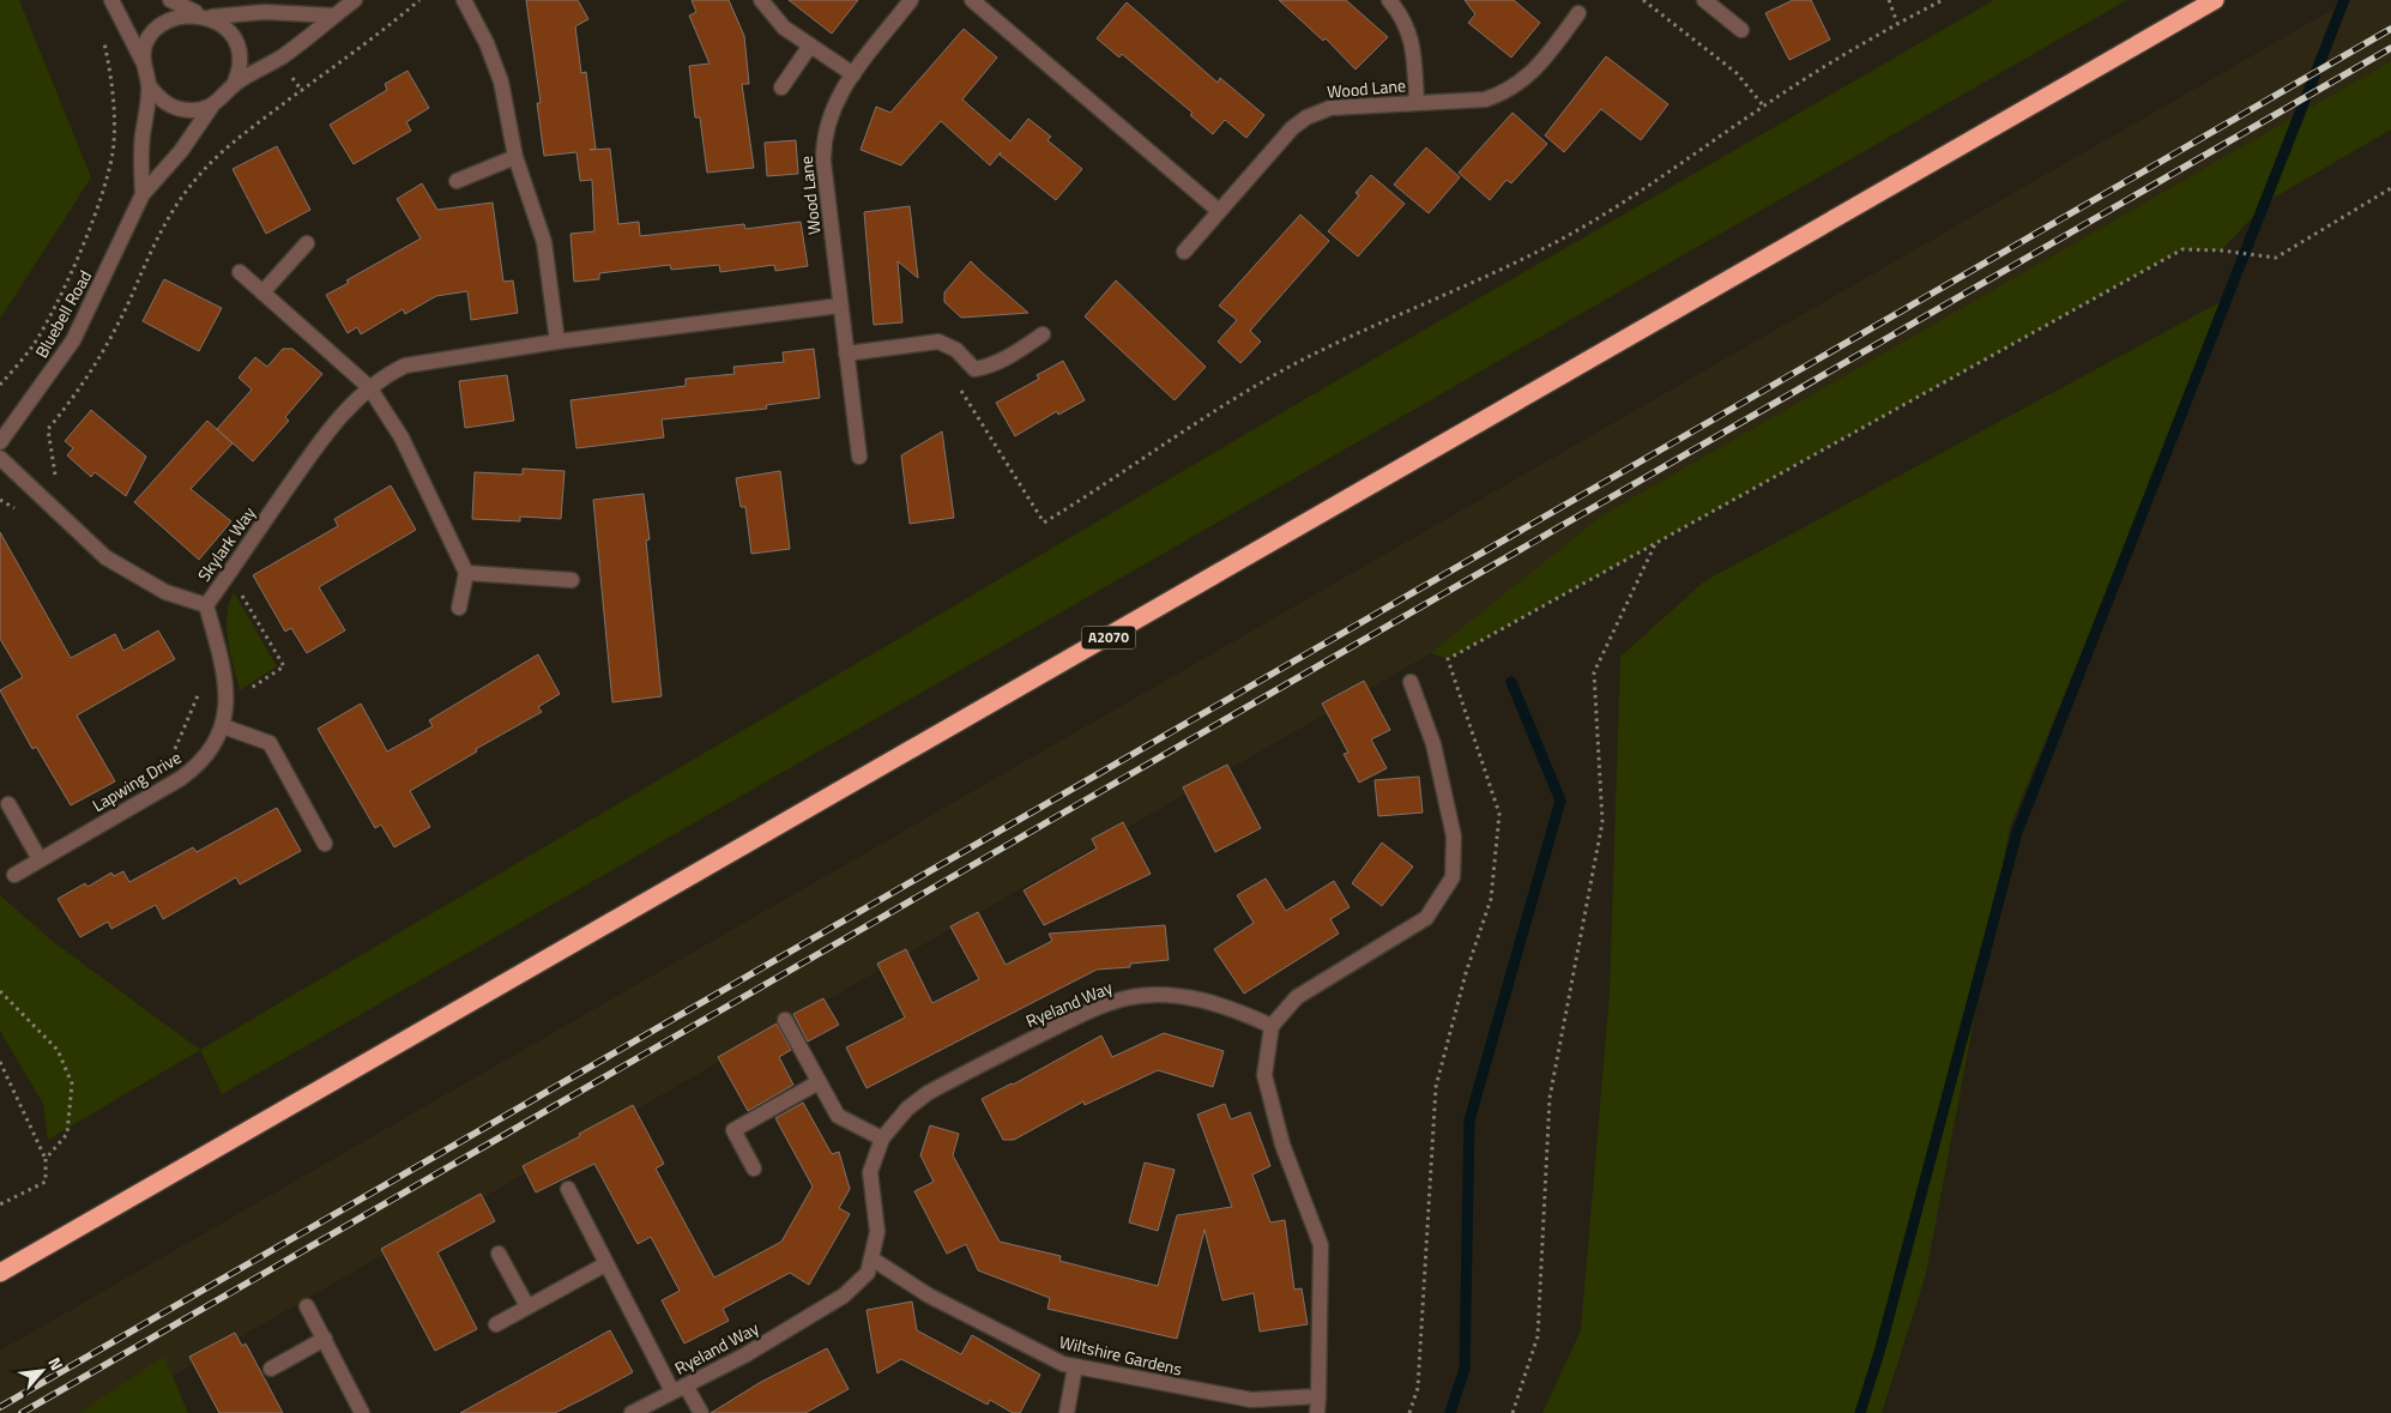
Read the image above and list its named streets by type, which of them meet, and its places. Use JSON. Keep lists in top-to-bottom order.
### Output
{
  "streets": {
    "highway": ["A2070"],
    "street": [
      "Wood Lane",
      "Bluebell Road",
      "Skylark Way",
      "Lapwing Drive",
      "Ryeland Way",
      "Wiltshire Gardens"
    ]
  },
  "crossings": [
    ["Skylark Way", "Lapwing Drive"],
    ["Ryeland Way", "Wiltshire Gardens"]
  ],
  "north": "top right"
}
